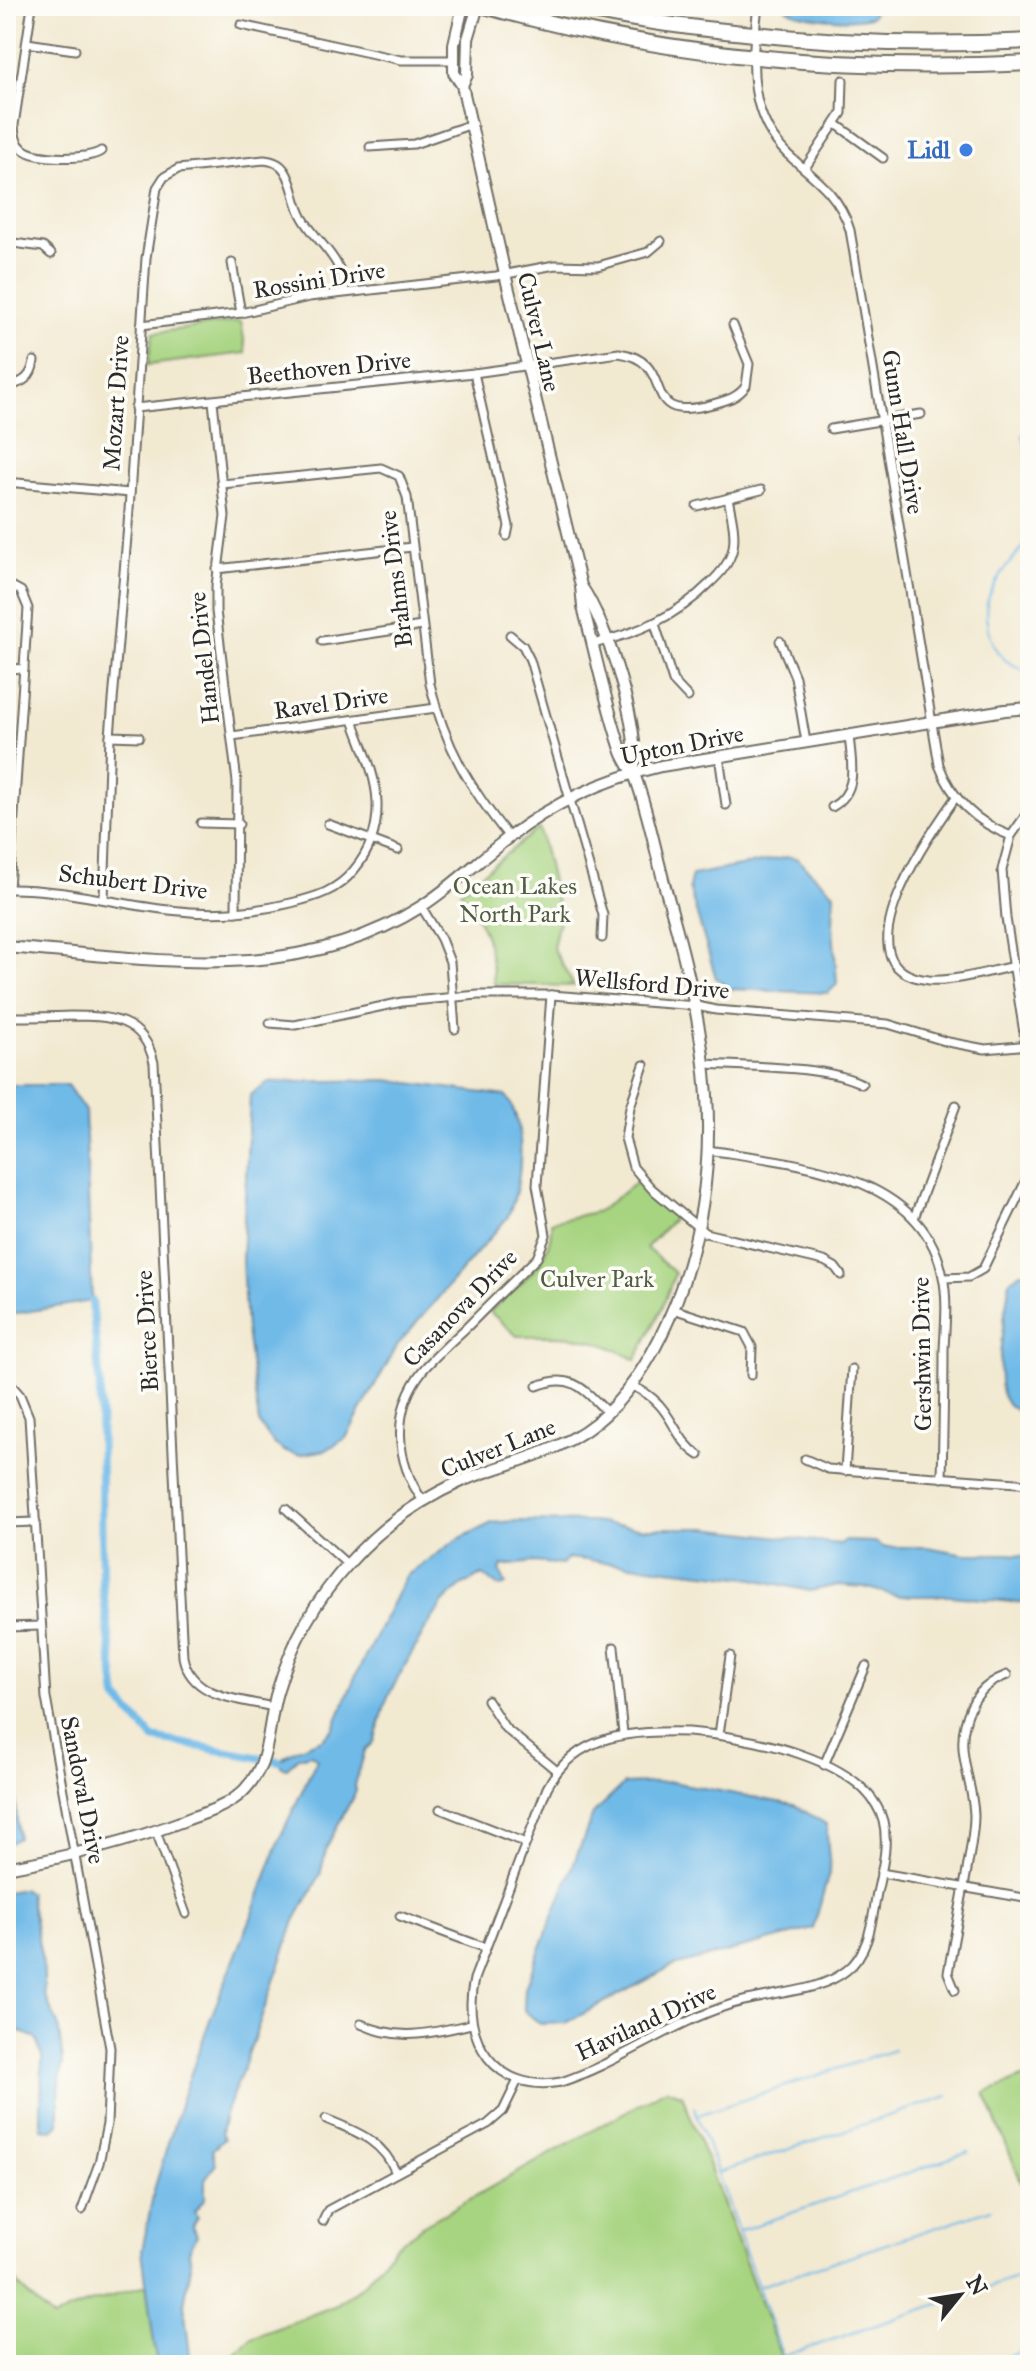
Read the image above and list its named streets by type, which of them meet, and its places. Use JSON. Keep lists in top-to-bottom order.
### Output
{
  "streets": {
    "street": [
      "Rossini Drive",
      "Culver Lane",
      "Beethoven Drive",
      "Mozart Drive",
      "Gunn Hall Drive",
      "Brahms Drive",
      "Handel Drive",
      "Ravel Drive",
      "Upton Drive",
      "Schubert Drive",
      "Wellsford Drive",
      "Casanova Drive",
      "Bierce Drive",
      "Gershwin Drive",
      "Sandoval Drive",
      "Haviland Drive"
    ]
  },
  "crossings": [
    ["Rossini Drive", "Culver Lane"],
    ["Rossini Drive", "Mozart Drive"],
    ["Culver Lane", "Beethoven Drive"],
    ["Culver Lane", "Upton Drive"],
    ["Culver Lane", "Wellsford Drive"],
    ["Culver Lane", "Casanova Drive"],
    ["Culver Lane", "Bierce Drive"],
    ["Culver Lane", "Gershwin Drive"],
    ["Culver Lane", "Sandoval Drive"],
    ["Beethoven Drive", "Mozart Drive"],
    ["Beethoven Drive", "Handel Drive"],
    ["Mozart Drive", "Schubert Drive"],
    ["Gunn Hall Drive", "Upton Drive"],
    ["Brahms Drive", "Handel Drive"],
    ["Brahms Drive", "Ravel Drive"],
    ["Brahms Drive", "Upton Drive"],
    ["Handel Drive", "Ravel Drive"],
    ["Handel Drive", "Schubert Drive"],
    ["Ravel Drive", "Schubert Drive"],
    ["Wellsford Drive", "Casanova Drive"]
  ],
  "parks": ["Ocean Lakes North Park", "Culver Park"],
  "places": ["Lidl"],
  "north": "top right"
}
